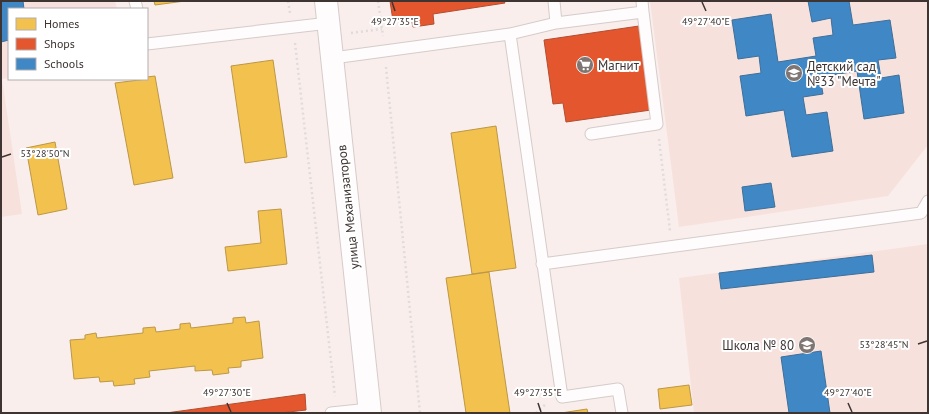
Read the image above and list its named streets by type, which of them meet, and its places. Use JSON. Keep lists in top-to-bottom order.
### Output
{
  "streets": {
    "main road": ["улица Механизаторов"]
  },
  "places": {
    "supermarket": ["Магнит"],
    "school or university": ["Детский сад №33 \"Мечта\"", "Школа № 80"]
  },
  "legend": ["Homes", "Shops", "Schools"],
  "coordinates": [
    "49°27'35\"E",
    "49°27'40\"E",
    "53°28'50\"N",
    "53°28'45\"N",
    "49°27'30\"E"
  ]
}
